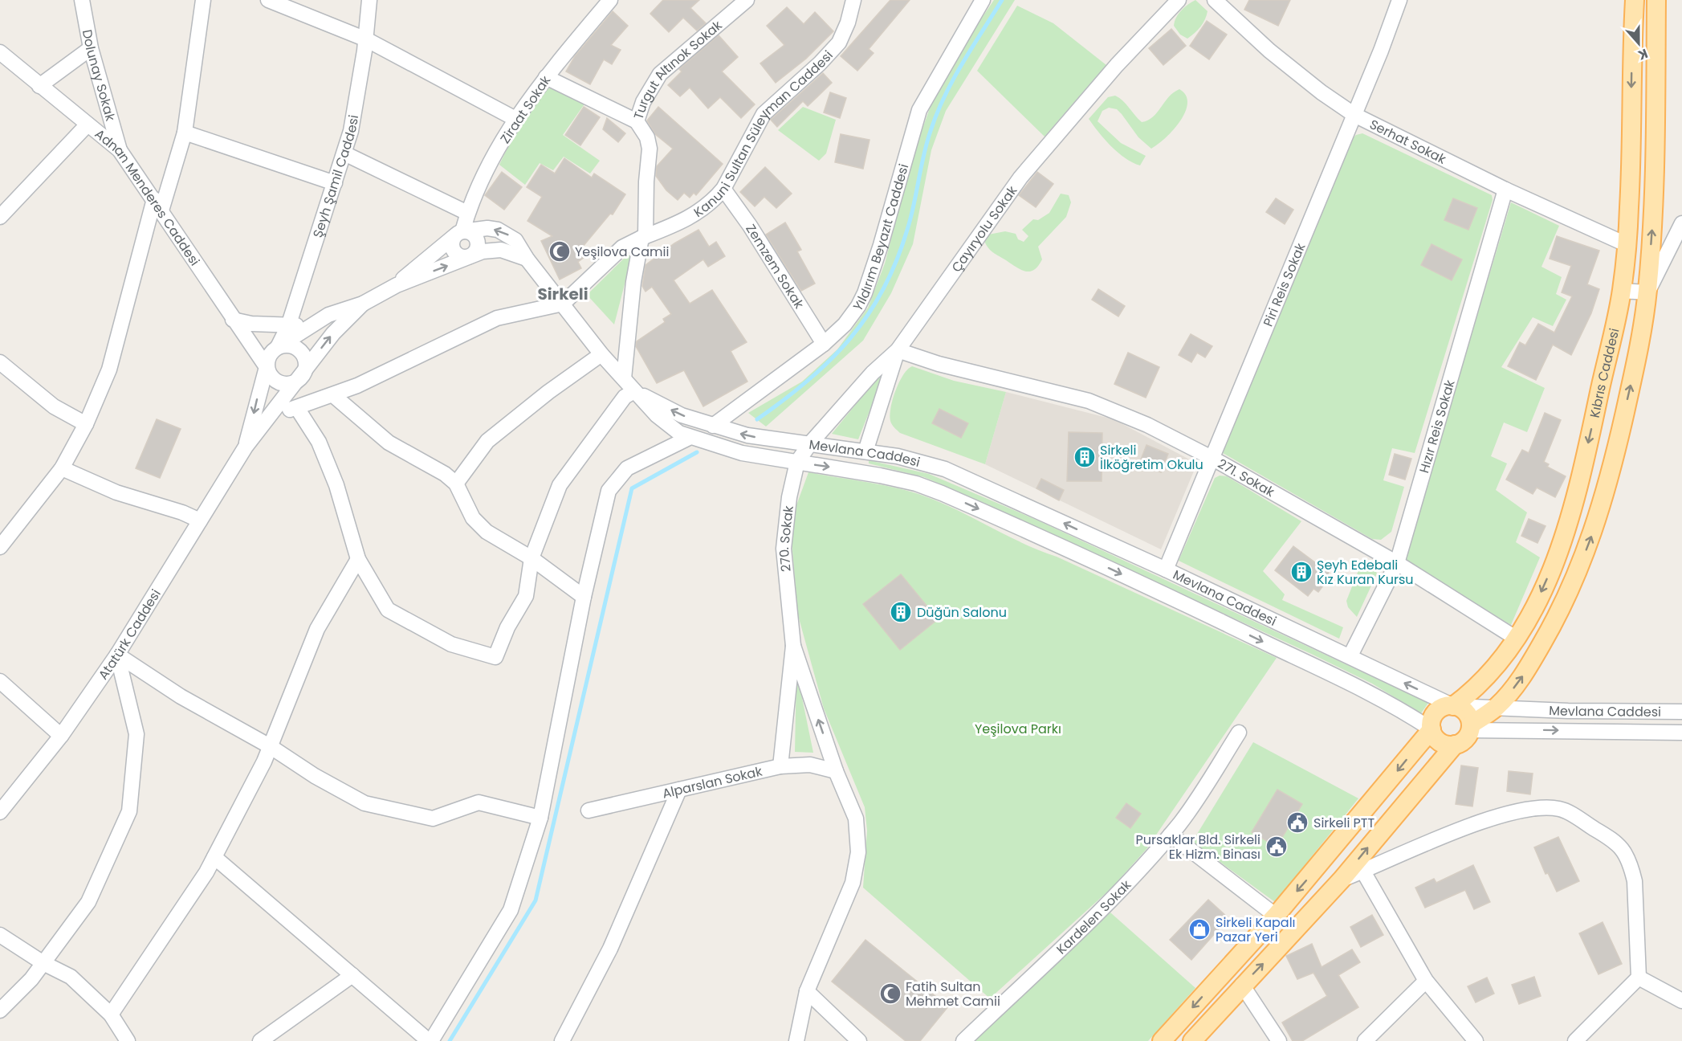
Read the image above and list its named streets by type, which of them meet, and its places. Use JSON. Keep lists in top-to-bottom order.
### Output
{
  "streets": {
    "main road": ["Kıbrıs Caddesi"],
    "street": [
      "Turgut Altınok Sokak",
      "Dolunay Sokak",
      "Ziraat Sokak",
      "Kanuni Sultan Süleyman Caddesi",
      "Serhat Sokak",
      "Şeyh Şamil Caddesi",
      "Adnan Menderes Caddesi",
      "Çayıryolu Sokak",
      "Yıldırım Beyazıt Caddesi",
      "Zemzem Sokak",
      "Piri Reis Sokak",
      "Hızır Reis Sokak",
      "Mevlana Caddesi",
      "271. Sokak",
      "270. Sokak",
      "Atatürk Caddesi",
      "Alparslan Sokak",
      "Kardelen Sokak"
    ]
  },
  "crossings": [
    ["Turgut Altınok Sokak", "Kanuni Sultan Süleyman Caddesi"],
    ["Dolunay Sokak", "Adnan Menderes Caddesi"],
    ["Kanuni Sultan Süleyman Caddesi", "Zemzem Sokak"],
    ["Serhat Sokak", "Piri Reis Sokak"],
    ["Serhat Sokak", "Kıbrıs Caddesi"],
    ["Serhat Sokak", "Hızır Reis Sokak"],
    ["Şeyh Şamil Caddesi", "Adnan Menderes Caddesi"],
    ["Çayıryolu Sokak", "Mevlana Caddesi"],
    ["Çayıryolu Sokak", "271. Sokak"],
    ["Çayıryolu Sokak", "270. Sokak"],
    ["Yıldırım Beyazıt Caddesi", "Zemzem Sokak"],
    ["Yıldırım Beyazıt Caddesi", "Mevlana Caddesi"],
    ["Piri Reis Sokak", "Mevlana Caddesi"],
    ["Piri Reis Sokak", "271. Sokak"],
    ["Kıbrıs Caddesi", "Mevlana Caddesi"],
    ["Kıbrıs Caddesi", "271. Sokak"],
    ["Hızır Reis Sokak", "Mevlana Caddesi"],
    ["Hızır Reis Sokak", "271. Sokak"]
  ],
  "districts": ["Sirkeli"],
  "parks": ["Yeşilova Parkı"],
  "places": {
    "mosque": ["Yeşilova Camii", "Fatih Sultan Mehmet Camii"],
    "building": ["Sirkeli İlköğretim Okulu", "Şeyh Edebali Kız Kuran Kursu", "Düğün Salonu"],
    "public building": ["Sirkeli PTT", "Pursaklar Bld. Sirkeli Ek Hizm. Binası"],
    "shop": ["Sirkeli Kapalı Pazar Yeri"]
  },
  "north": "bottom"
}
